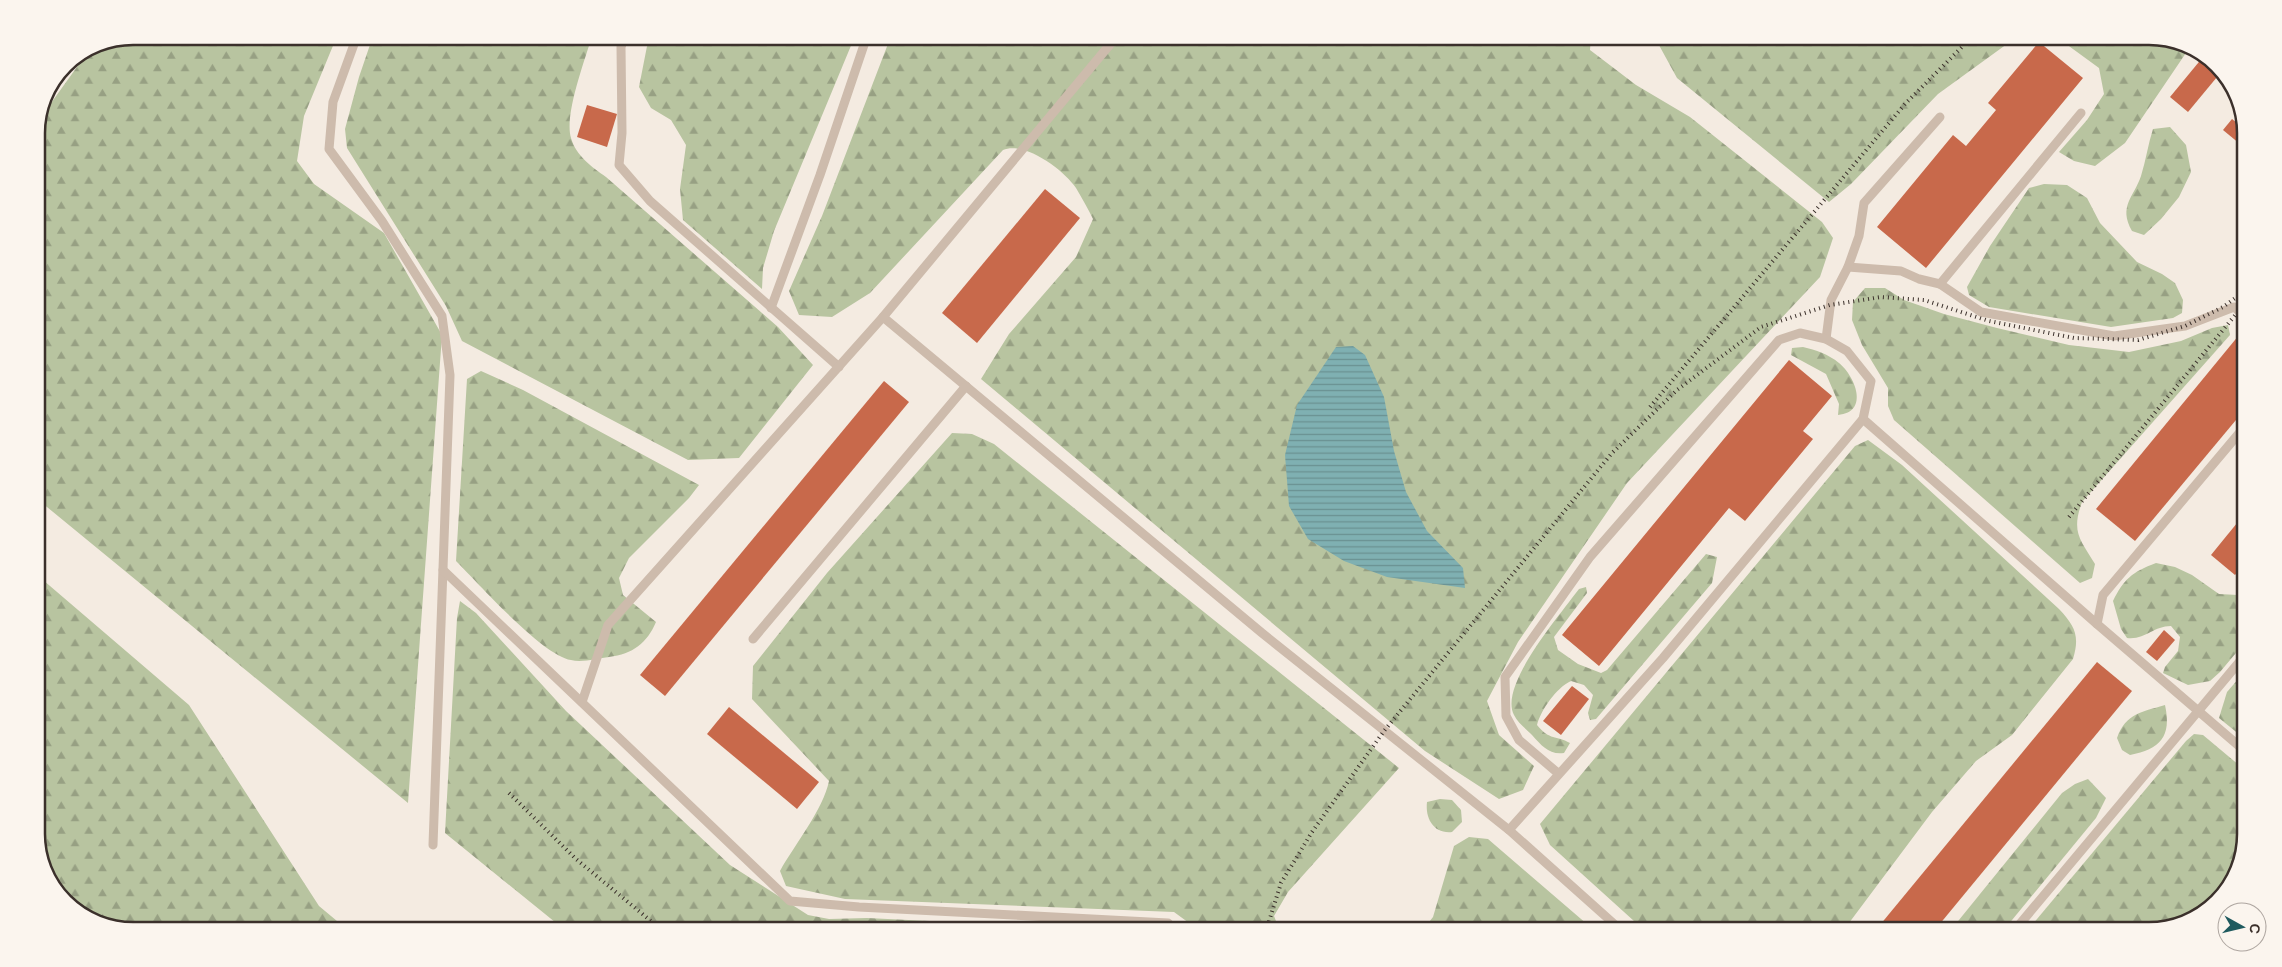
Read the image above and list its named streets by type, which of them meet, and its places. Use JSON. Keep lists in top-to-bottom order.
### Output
{
  "north": "right"
}
